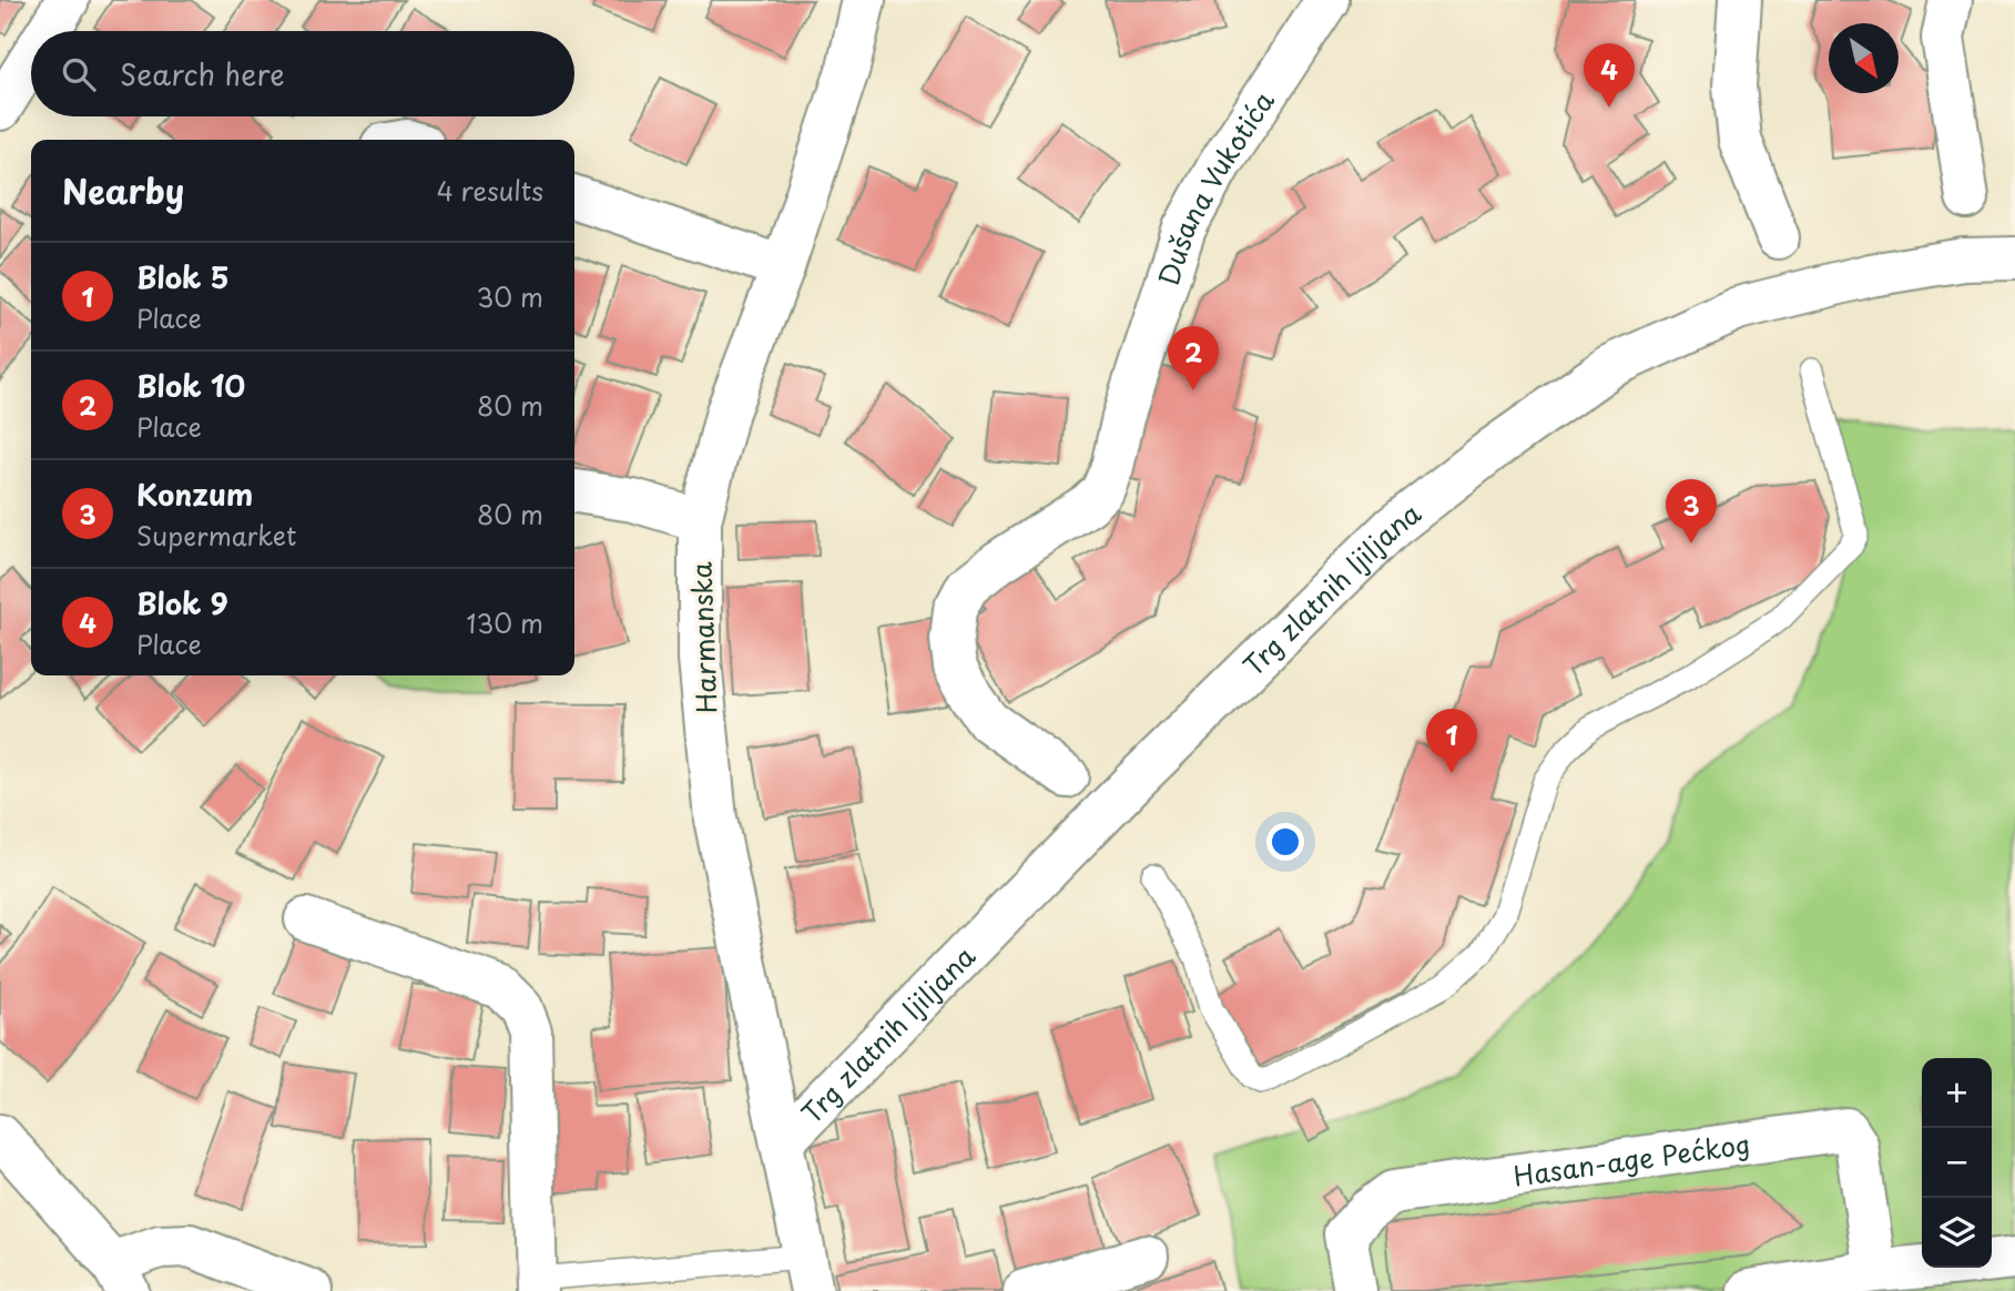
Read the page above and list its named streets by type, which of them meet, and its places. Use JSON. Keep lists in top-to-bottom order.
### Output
{
  "streets": {
    "street": [
      "Dušana Vukotića",
      "Trg zlatnih ljiljana",
      "Harmanska",
      "Hasan-age Pećkog"
    ]
  },
  "crossings": [
    ["Trg zlatnih ljiljana", "Harmanska"]
  ],
  "north": "bottom right",
  "page": {
    "search": "Search here",
    "pins": [
      "4",
      "2",
      "3",
      "1"
    ],
    "heading": ["Nearby", "4 results"],
    "list": [
      {
        "mark": "1",
        "name": "Blok 5",
        "note": "Place",
        "value": "30 m"
      },
      {
        "mark": "2",
        "name": "Blok 10",
        "note": "Place",
        "value": "80 m"
      },
      {
        "mark": "3",
        "name": "Konzum",
        "note": "Supermarket",
        "value": "80 m"
      },
      {
        "mark": "4",
        "name": "Blok 9",
        "note": "Place",
        "value": "130 m"
      }
    ],
    "map_buttons": ["+", "−"]
  }
}
